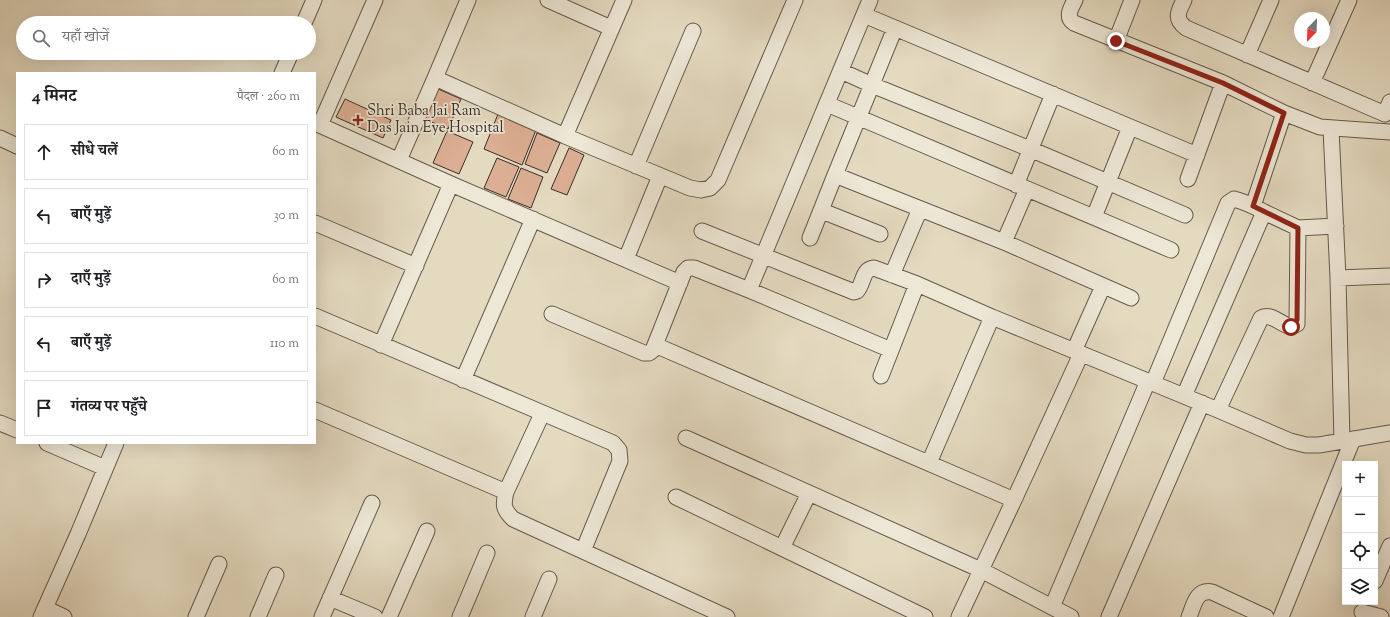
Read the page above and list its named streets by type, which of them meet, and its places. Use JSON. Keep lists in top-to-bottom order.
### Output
{
  "places": {
    "health": ["Shri Baba Jai Ram Das Jain Eye Hospital"]
  },
  "north": "bottom left",
  "page": {
    "search": "यहाँ खोजें",
    "heading": ["4 मिनट", "पैदल · 260 m"],
    "list": [
      ["सीधे चलें", "60 m"],
      ["बाएँ मुड़ें", "30 m"],
      ["दाएँ मुड़ें", "60 m"],
      ["बाएँ मुड़ें", "110 m"],
      "गंतव्य पर पहुँचे"
    ],
    "map_buttons": ["+", "−"]
  }
}
